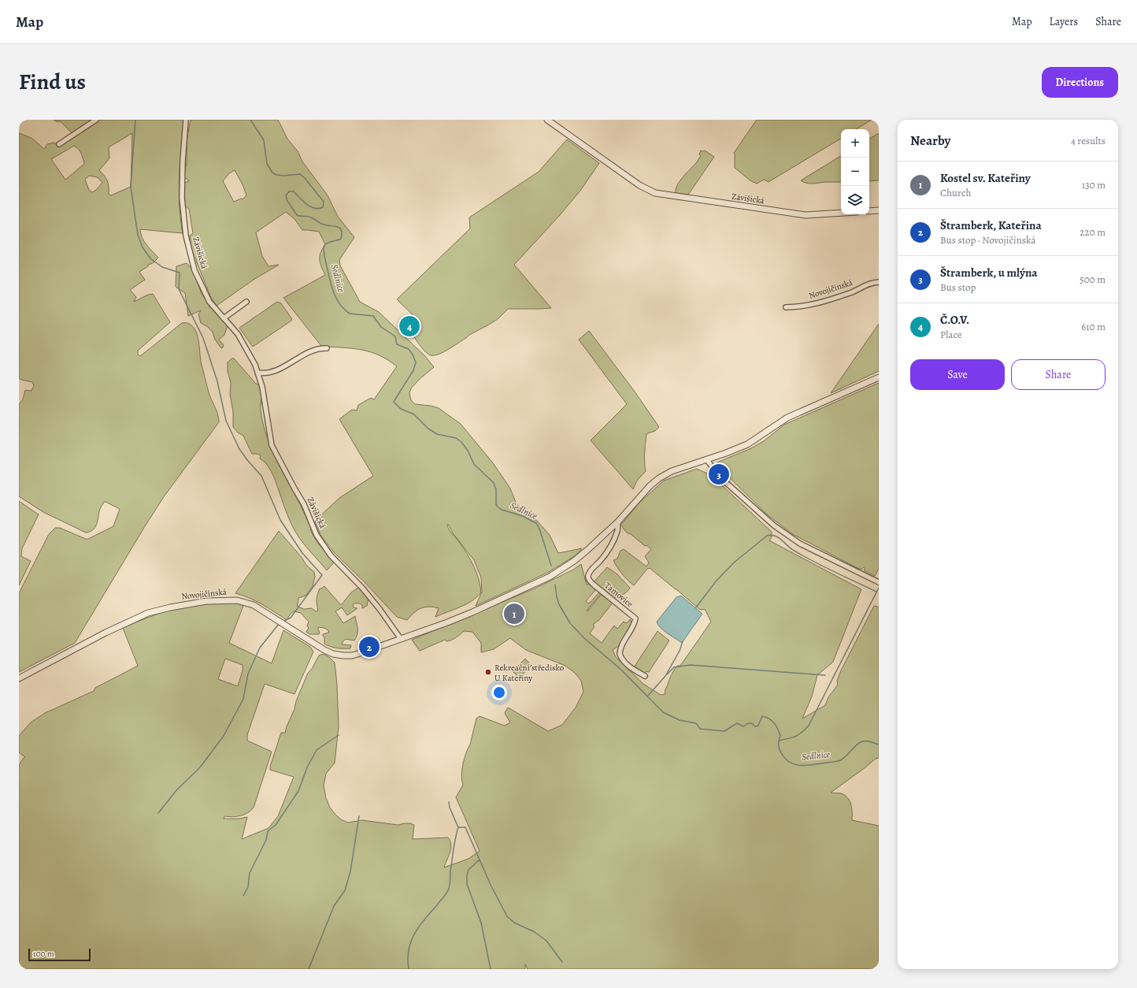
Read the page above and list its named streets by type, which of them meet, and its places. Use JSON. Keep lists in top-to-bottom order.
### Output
{
  "streets": {
    "street": ["Závišická", "Novojičínská", "Tamovice"]
  },
  "crossings": [
    ["Závišická", "Novojičínská"],
    ["Novojičínská", "Tamovice"]
  ],
  "water": ["Sedlnice"],
  "places": ["Rekreační středisko U Kateřiny"],
  "scale_bar": "100 m",
  "page": {
    "header": "Map",
    "nav": ["Map", "Layers", "Share"],
    "title": "Find us",
    "buttons": [
      "Directions",
      ["Save", "Share"]
    ],
    "heading": ["Nearby", "4 results"],
    "map_buttons": ["+", "−"],
    "list": [
      {
        "mark": "1",
        "name": "Kostel sv. Kateřiny",
        "note": "Church",
        "value": "130 m"
      },
      {
        "mark": "2",
        "name": "Štramberk, Kateřina",
        "note": "Bus stop · Novojičínská",
        "value": "220 m"
      },
      {
        "mark": "3",
        "name": "Štramberk, u mlýna",
        "note": "Bus stop",
        "value": "500 m"
      },
      {
        "mark": "4",
        "name": "Č.O.V.",
        "note": "Place",
        "value": "610 m"
      }
    ],
    "pins": [
      "4",
      "3",
      "1",
      "2"
    ],
    "scale": "100 m"
  }
}
